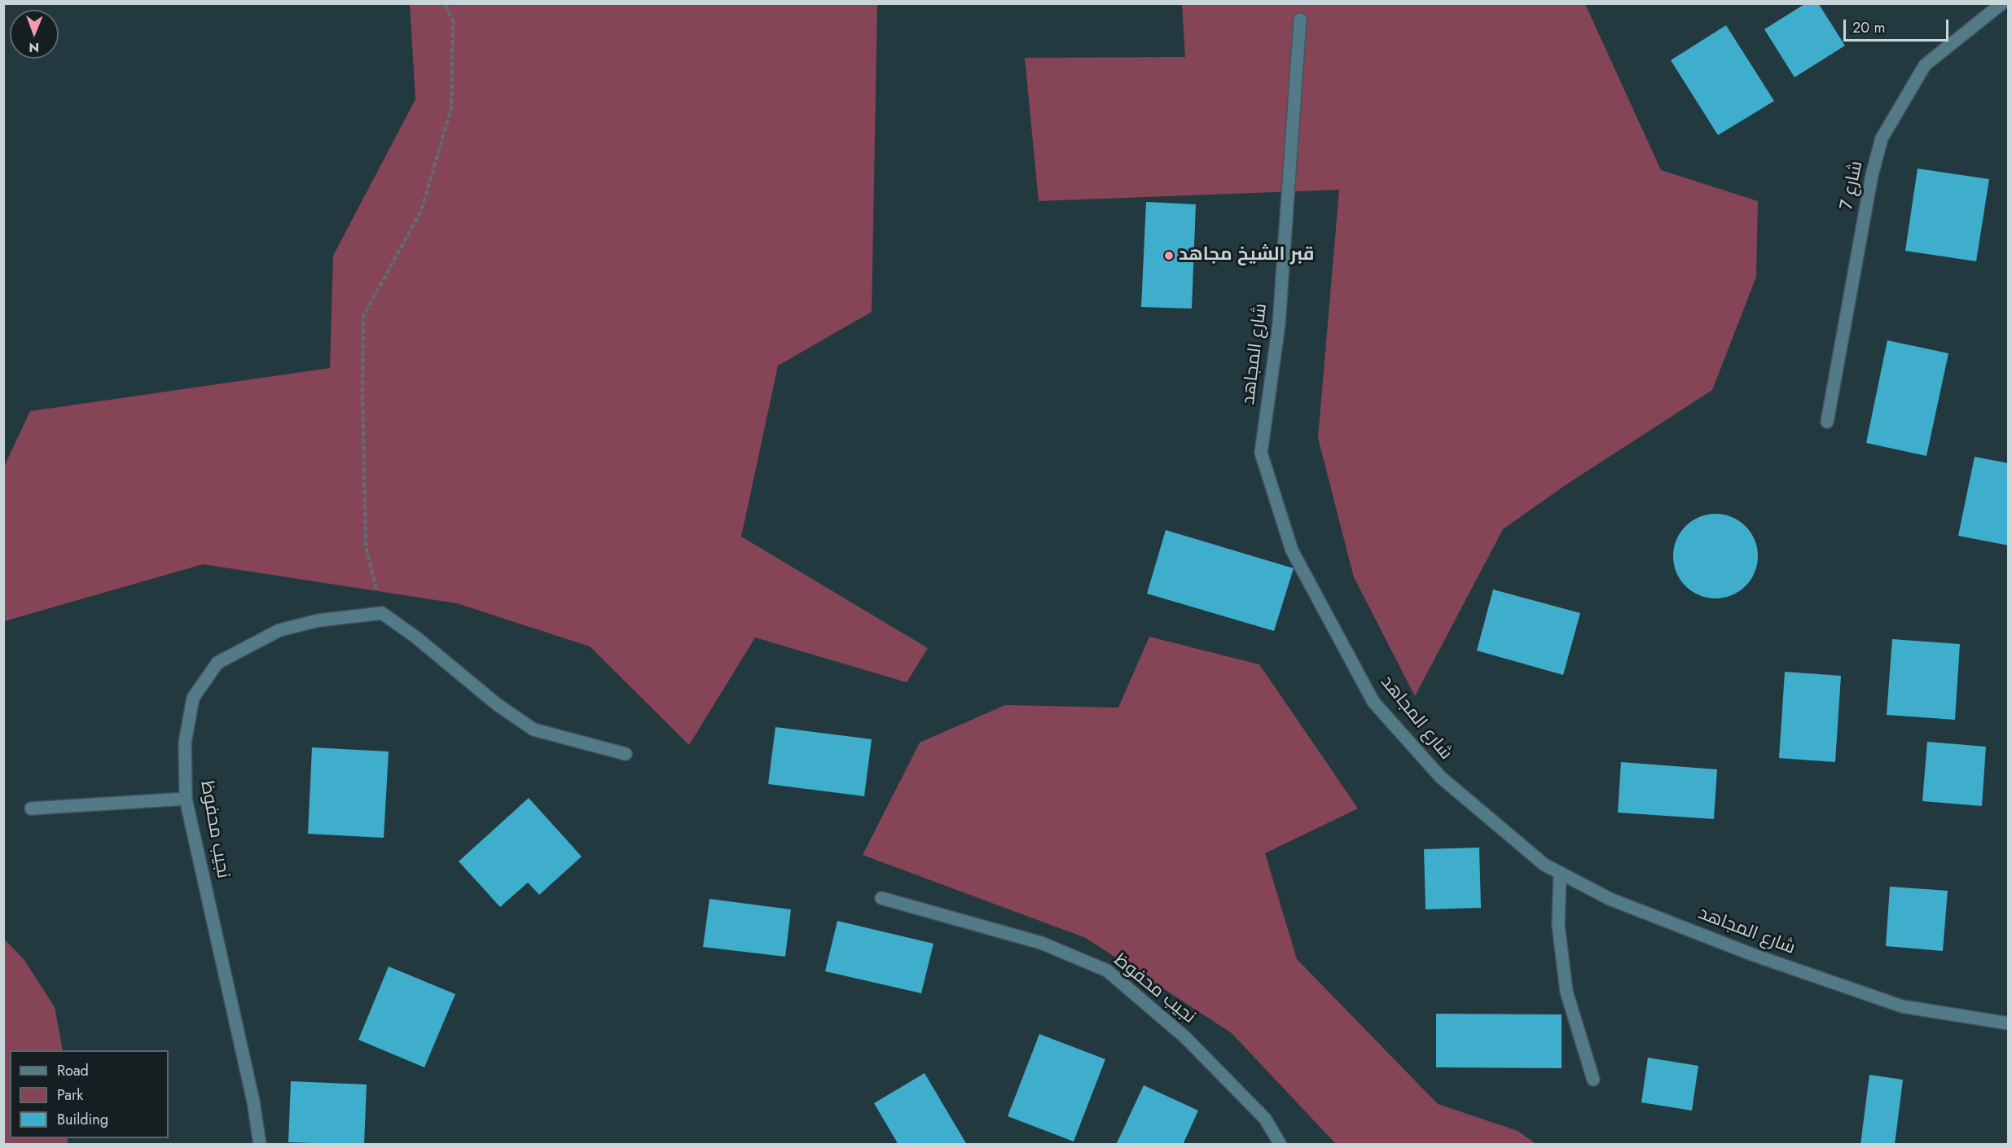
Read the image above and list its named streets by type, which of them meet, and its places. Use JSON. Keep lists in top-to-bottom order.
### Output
{
  "streets": {
    "street": ["شارع 7", "شارع المجاهد", "نجيب محفوظ"]
  },
  "places": ["قبر الشيخ مجاهد"],
  "legend": ["Road", "Park", "Building"],
  "scale_bar": "20 m",
  "north": "bottom"
}
